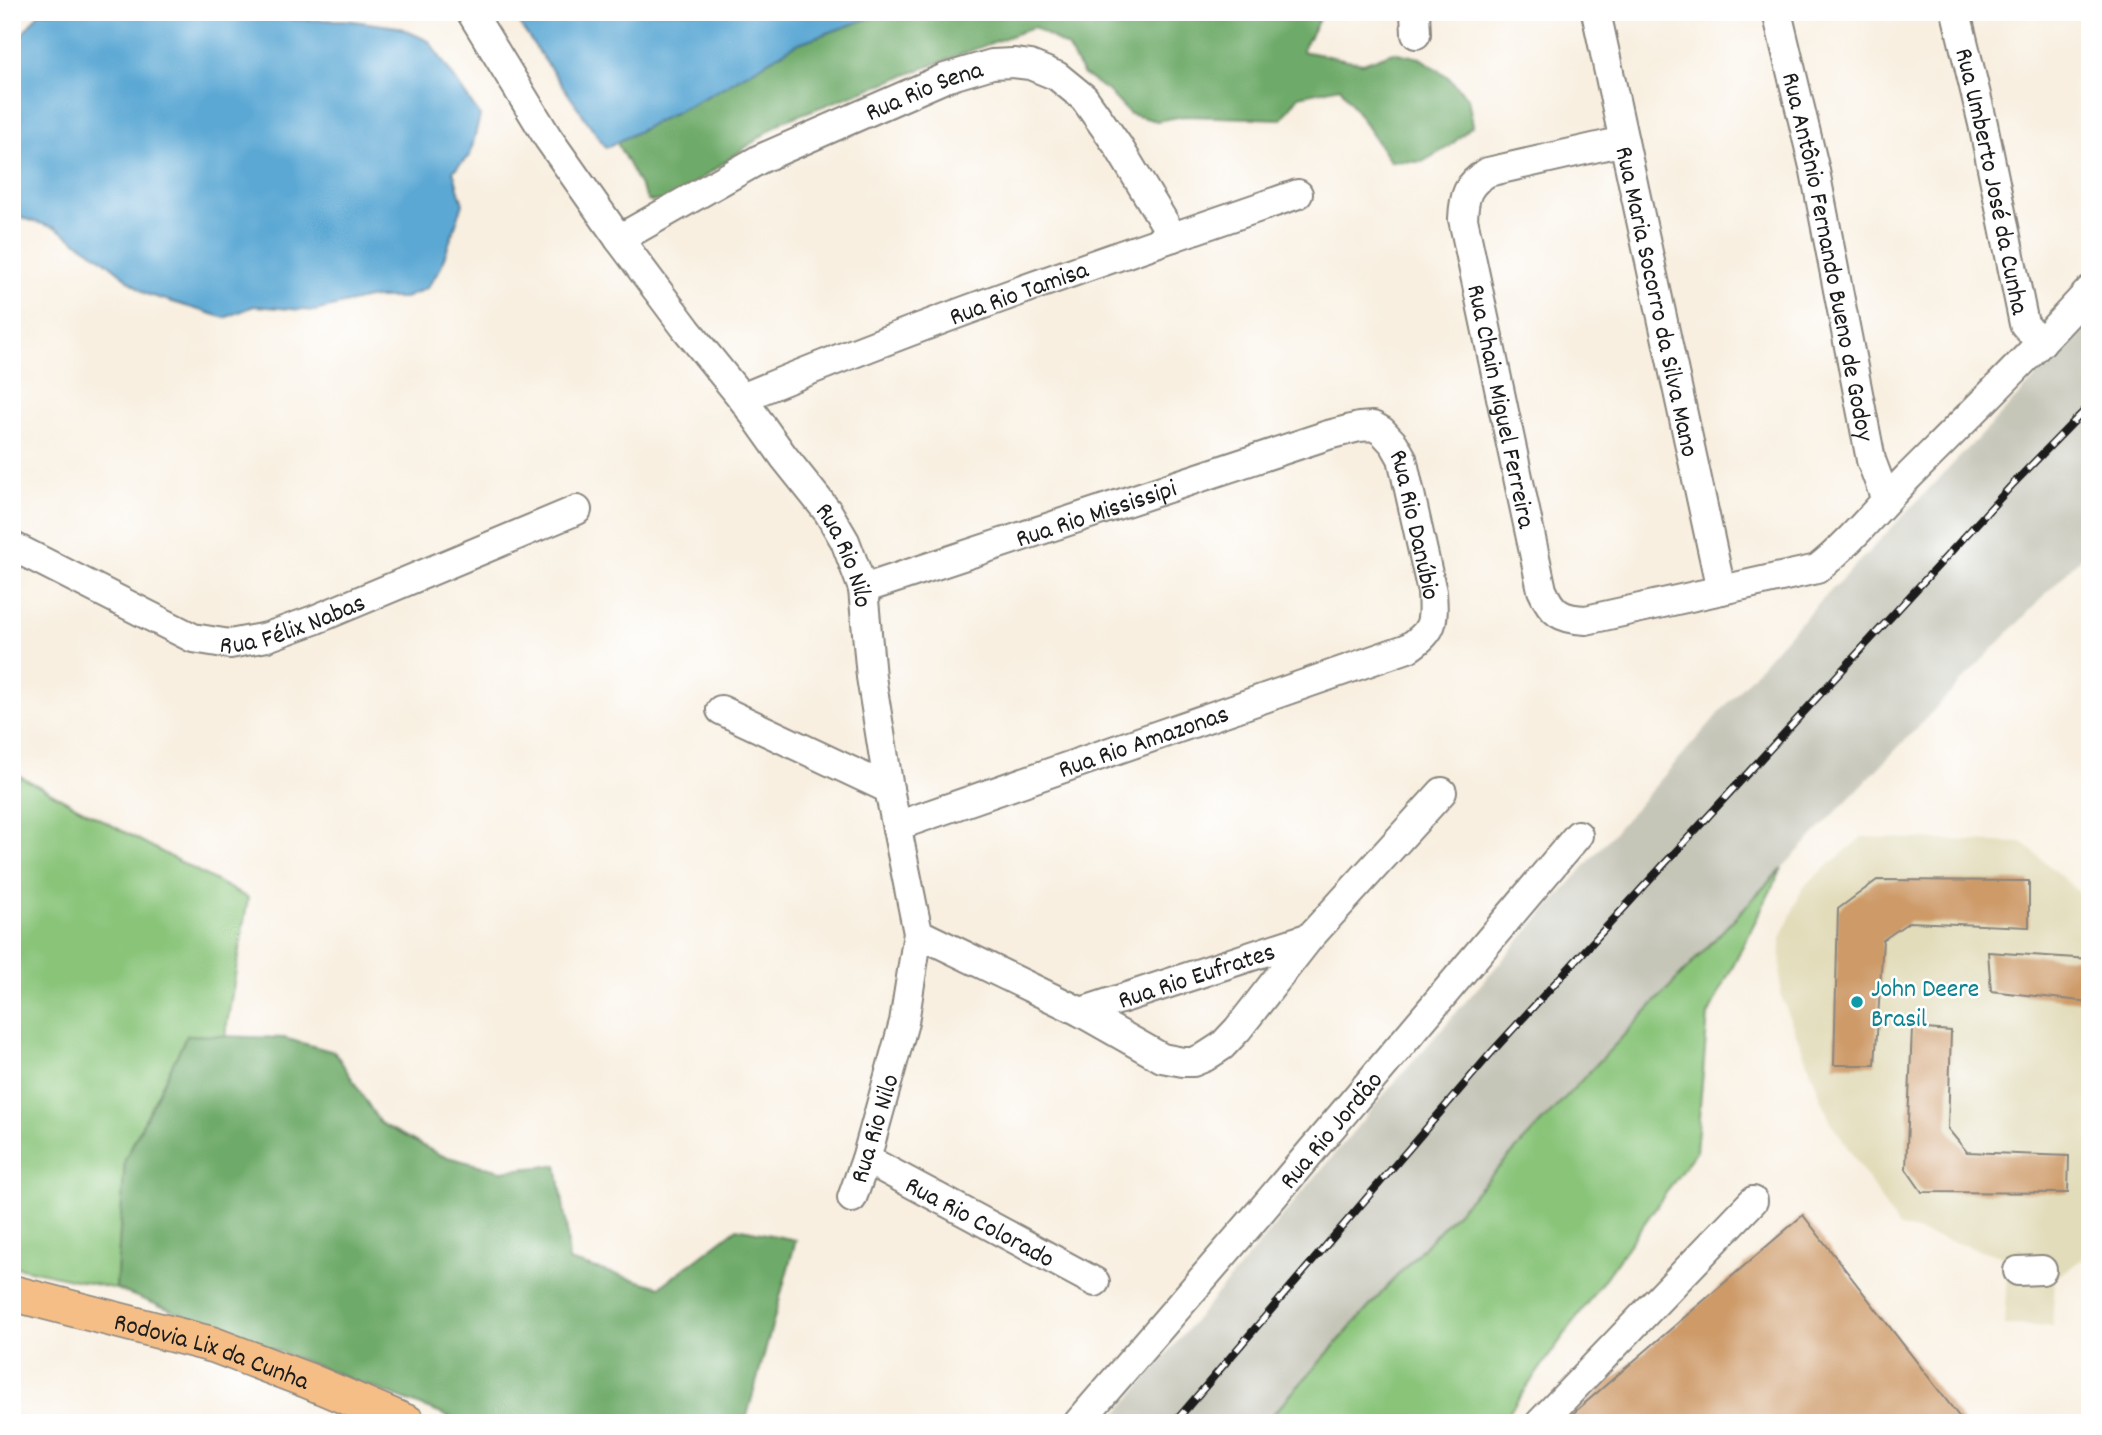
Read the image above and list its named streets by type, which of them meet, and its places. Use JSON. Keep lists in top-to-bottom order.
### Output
{
  "streets": {
    "main road": ["Rodovia Lix da Cunha"],
    "street": [
      "Rua Rio Sena",
      "Rua Umberto José da Cunha",
      "Rua Antônio Fernando Bueno de Godoy",
      "Rua Rio Tamisa",
      "Rua Maria Socorro da Silva Mano",
      "Rua Chain Miguel Ferreira",
      "Rua Rio Mississipi",
      "Rua Rio Danúbio",
      "Rua Rio Nilo",
      "Rua Félix Nabas",
      "Rua Rio Amazonas",
      "Rua Rio Eufrates",
      "Rua Rio Jordão",
      "Rua Rio Colorado"
    ]
  },
  "crossings": [
    ["Rua Rio Sena", "Rua Rio Tamisa"],
    ["Rua Rio Sena", "Rua Rio Nilo"],
    ["Rua Rio Tamisa", "Rua Rio Nilo"],
    ["Rua Maria Socorro da Silva Mano", "Rua Chain Miguel Ferreira"],
    ["Rua Rio Mississipi", "Rua Rio Danúbio"],
    ["Rua Rio Mississipi", "Rua Rio Nilo"],
    ["Rua Rio Danúbio", "Rua Rio Amazonas"],
    ["Rua Rio Nilo", "Rua Rio Amazonas"],
    ["Rua Rio Nilo", "Rua Rio Eufrates"],
    ["Rua Rio Nilo", "Rua Rio Colorado"]
  ],
  "places": ["John Deere Brasil"]
}
